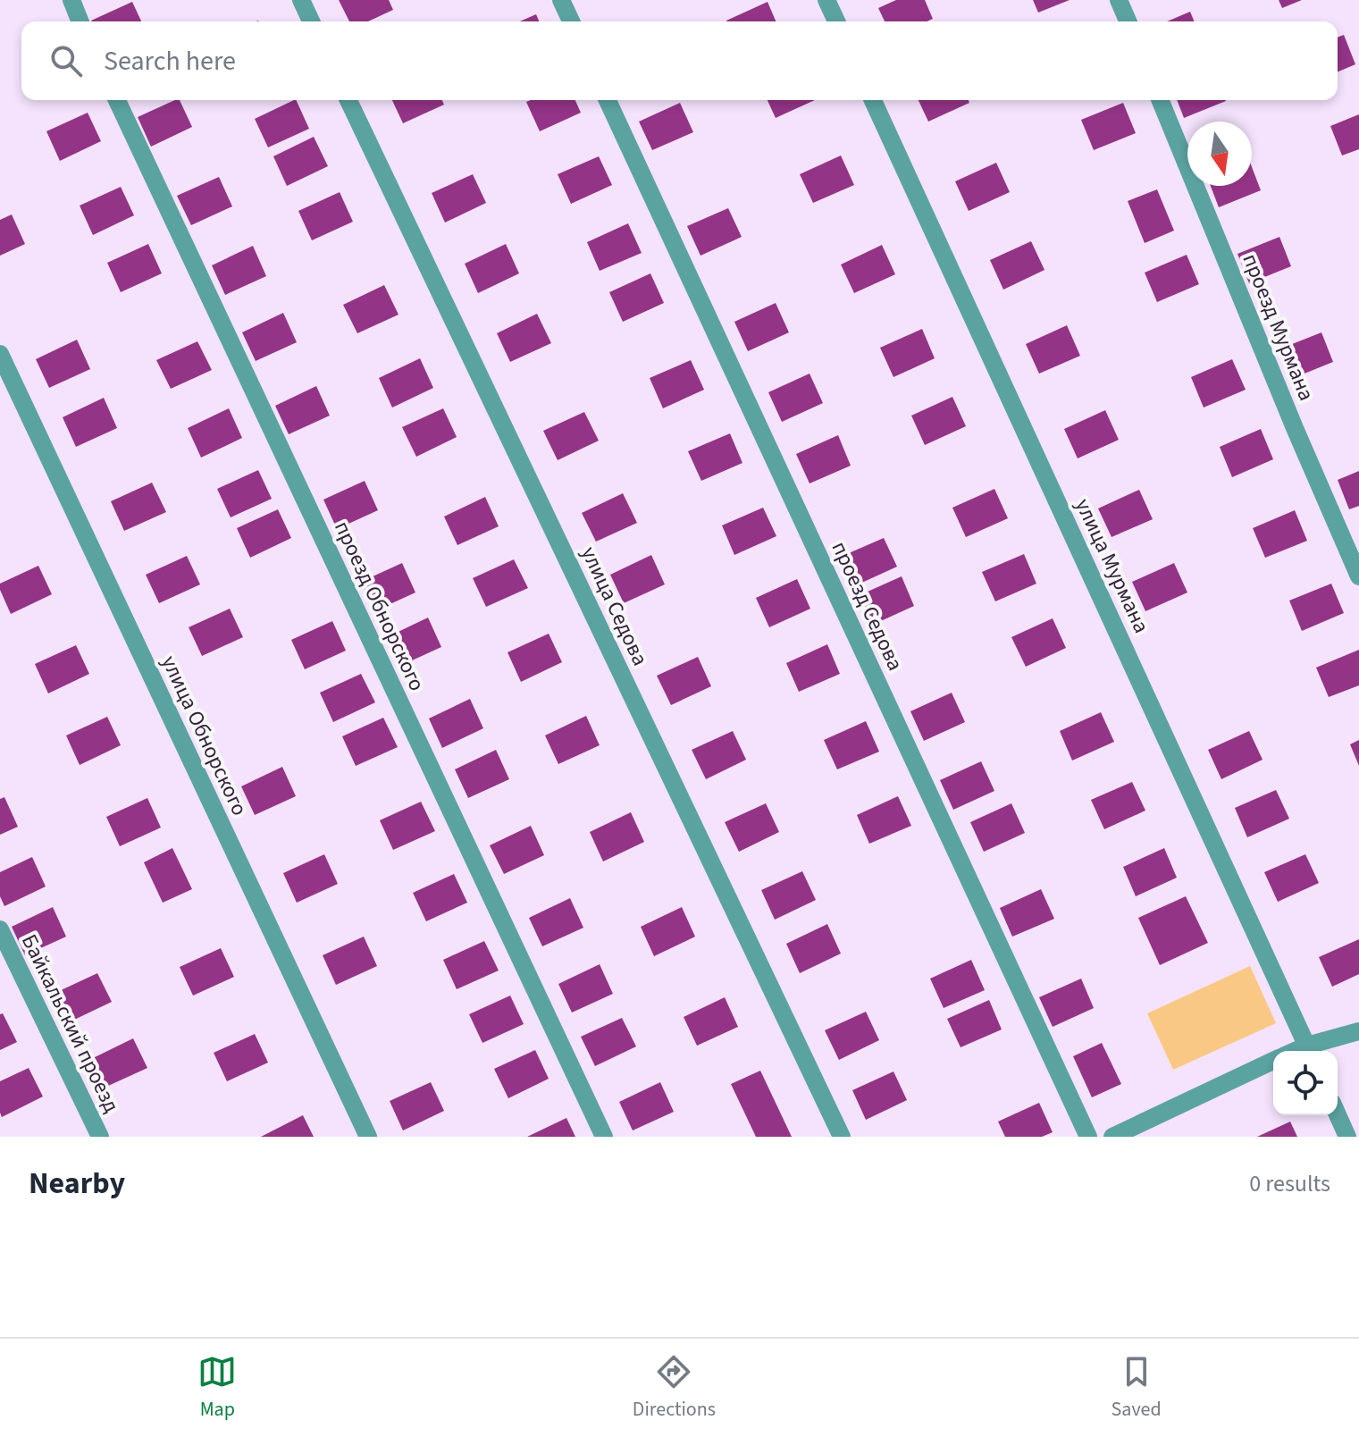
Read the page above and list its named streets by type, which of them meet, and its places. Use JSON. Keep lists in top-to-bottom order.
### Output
{
  "streets": {
    "street": [
      "проезд Мурмана",
      "улица Мурмана",
      "проезд Обнорского",
      "улица Седова",
      "проезд Седова",
      "улица Обнорского",
      "Байкальский проезд"
    ]
  },
  "north": "bottom",
  "page": {
    "search": "Search here",
    "heading": ["Nearby", "0 results"],
    "nav": ["Map", "Directions", "Saved"]
  }
}
